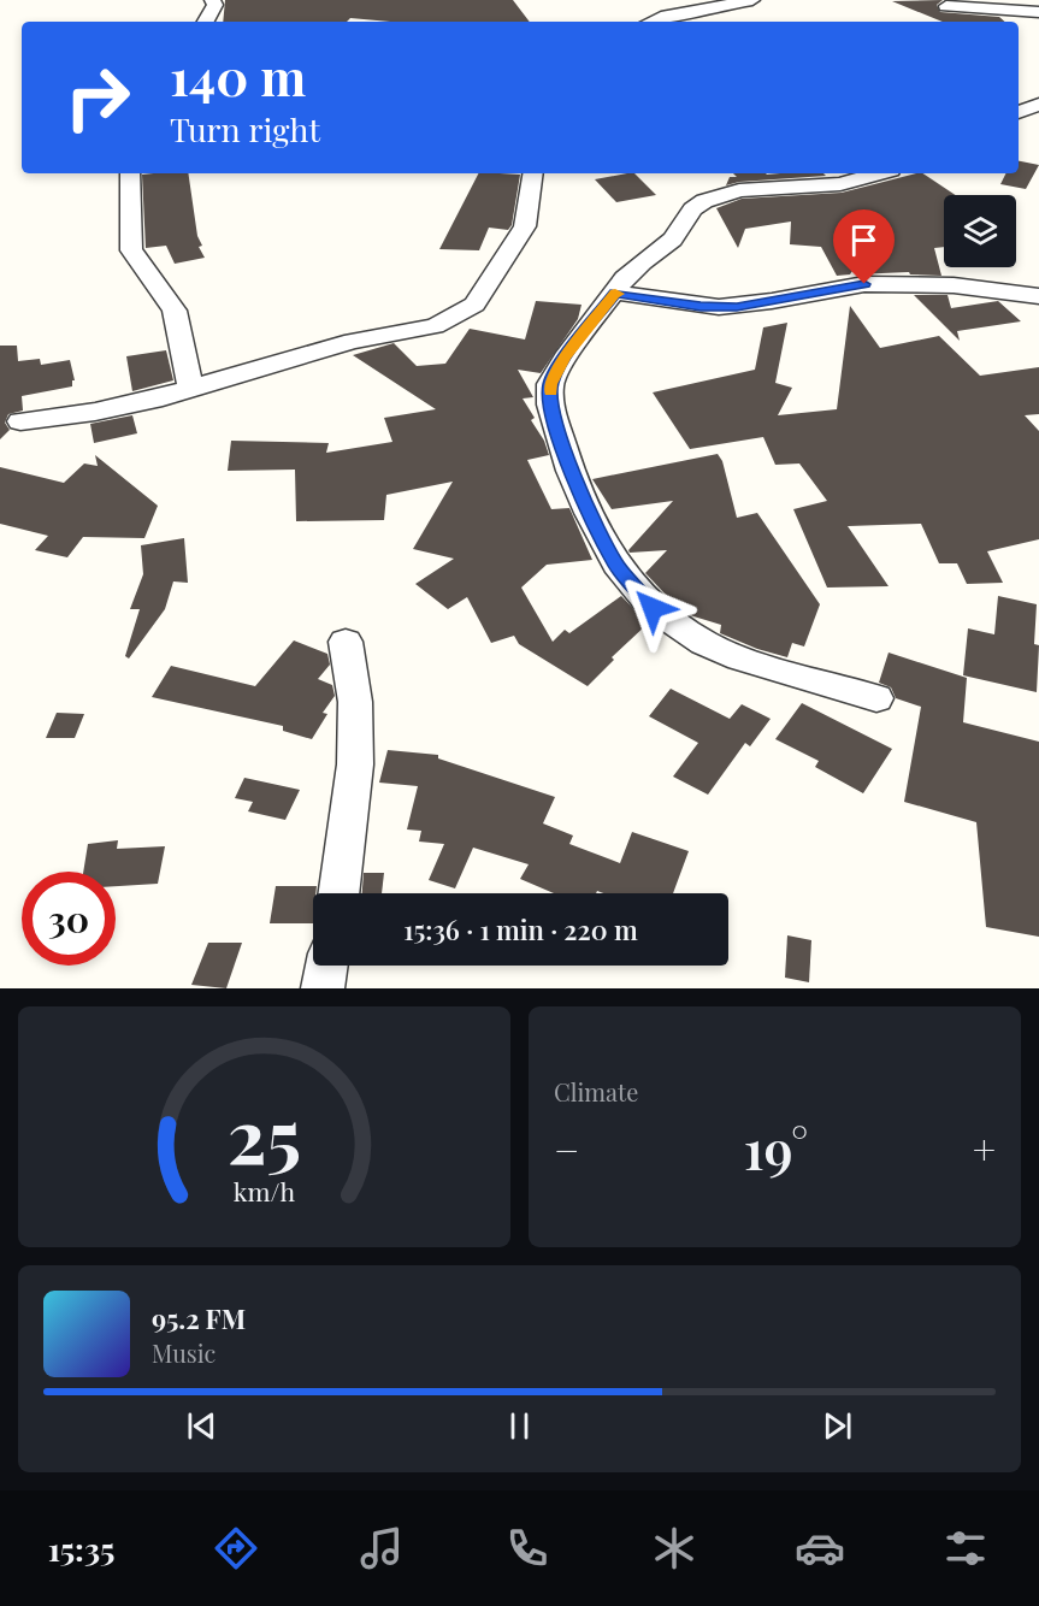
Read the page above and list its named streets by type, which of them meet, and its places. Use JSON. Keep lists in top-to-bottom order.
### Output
{
  "page": {
    "turn": ["140 m", "Turn right"],
    "limit": "30",
    "trip": "15:36 · 1 min · 220 m",
    "tile": "Climate",
    "heat": ["−", "19°", "+"],
    "song": ["95.2 FM", "Music"],
    "tabs": "15:35",
    "gauge": ["25", "km/h"]
  }
}
